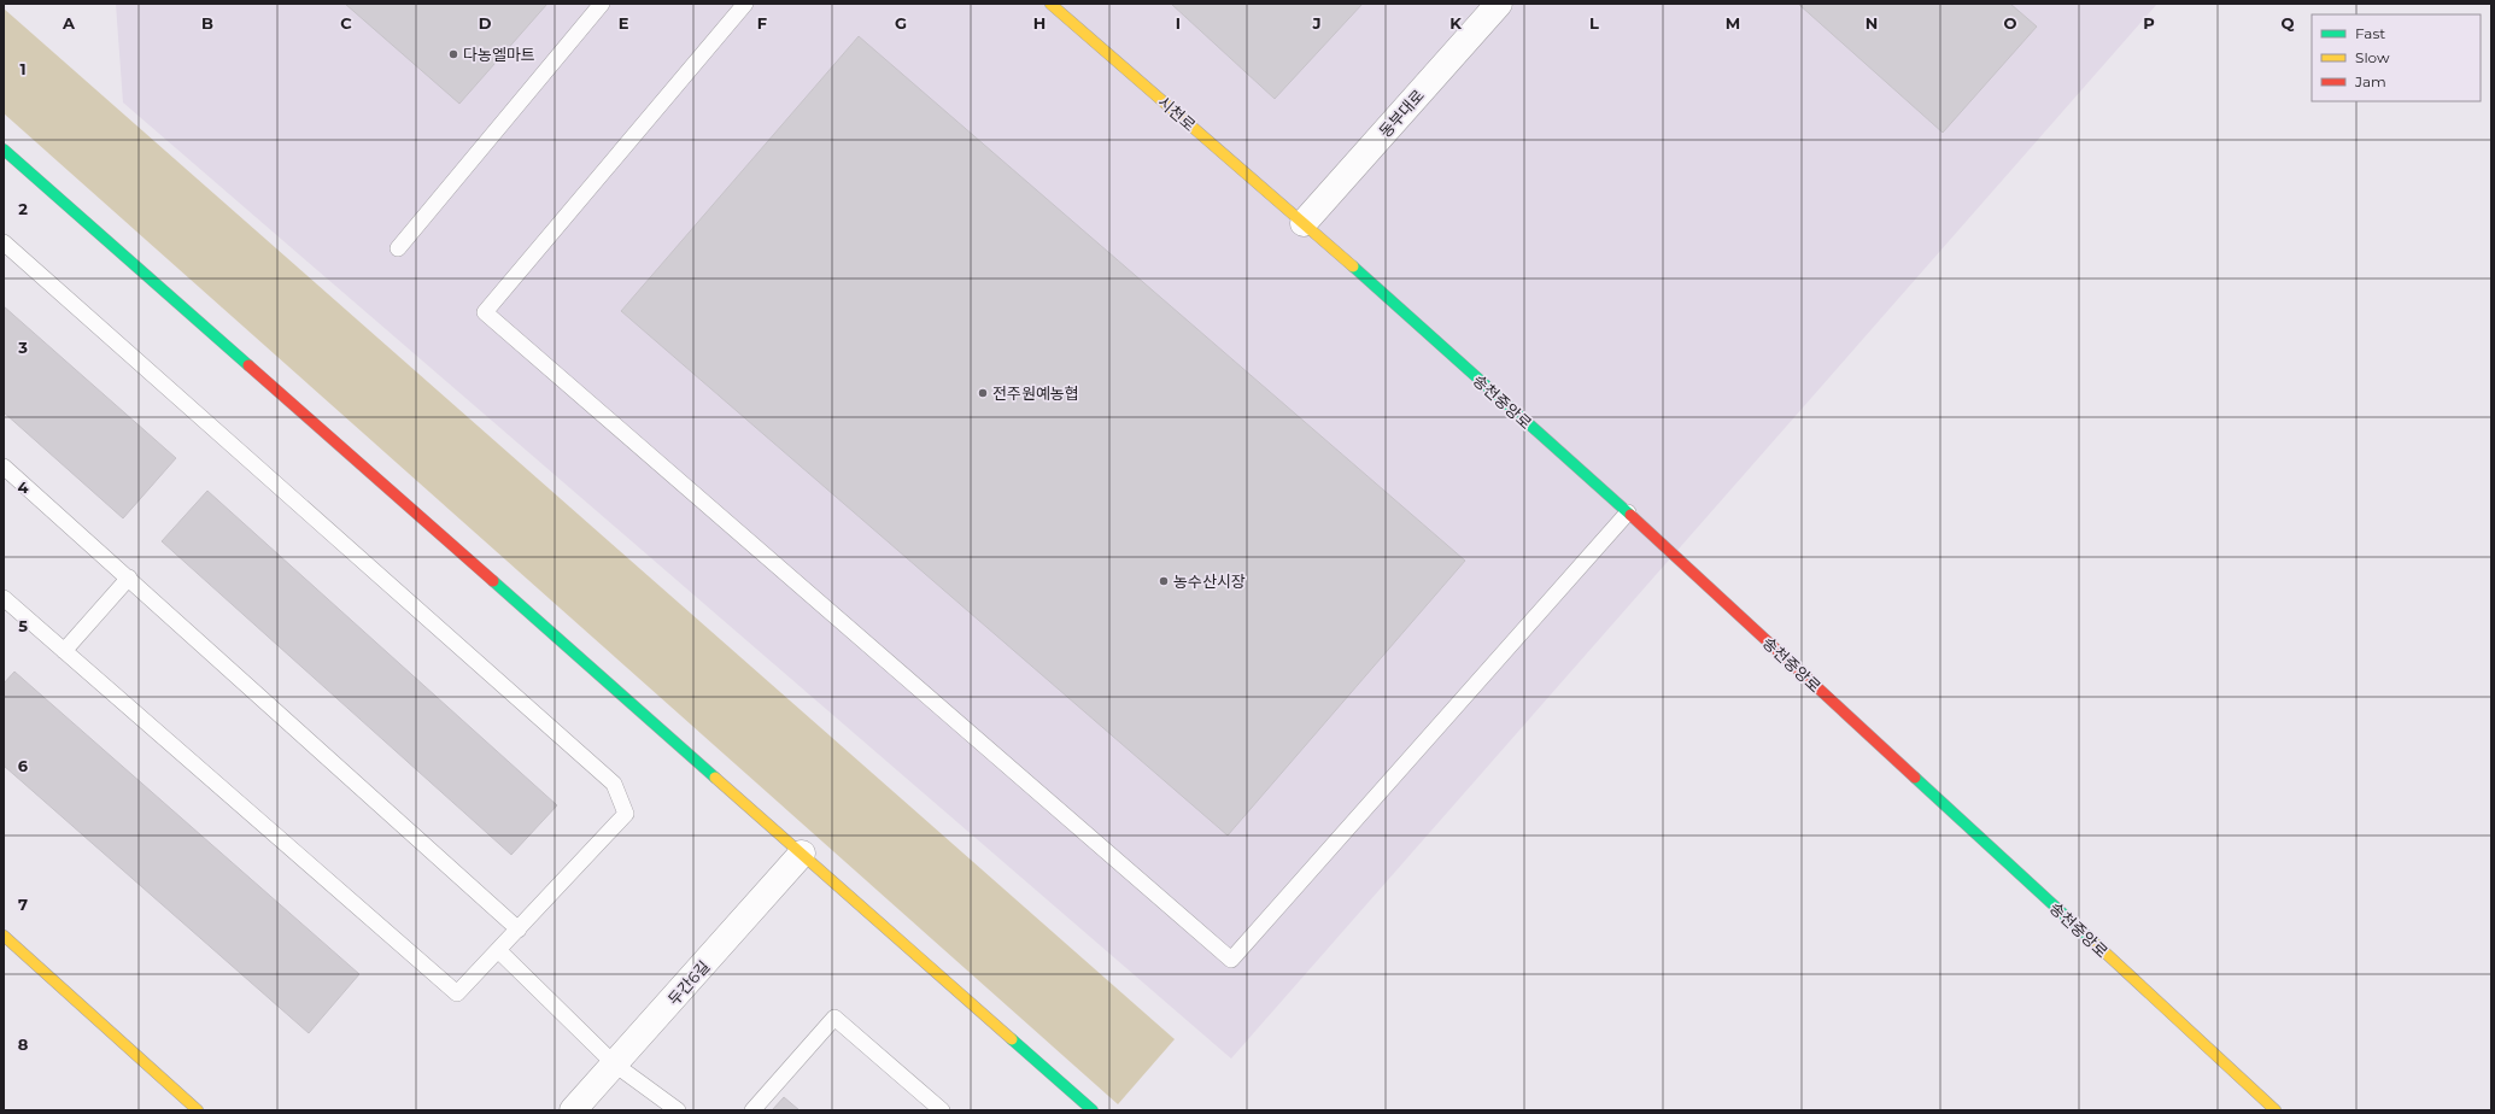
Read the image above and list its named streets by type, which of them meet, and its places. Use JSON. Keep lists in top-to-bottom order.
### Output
{
  "streets": {
    "street": [
      "시천로",
      "동부대로",
      "송천중앙로",
      "두간6길"
    ]
  },
  "crossings": [
    ["시천로", "동부대로"],
    ["시천로", "송천중앙로"],
    ["동부대로", "송천중앙로"]
  ],
  "places": ["다농엘마트", "전주원예농협", "농수산시장"],
  "legend": ["Fast", "Slow", "Jam"],
  "grid": {
    "columns": [
      "A",
      "B",
      "C",
      "D",
      "E",
      "F",
      "G",
      "H",
      "I",
      "J",
      "K",
      "L",
      "M",
      "N",
      "O",
      "P",
      "Q"
    ],
    "rows": [
      "1",
      "2",
      "3",
      "4",
      "5",
      "6",
      "7",
      "8"
    ]
  }
}
